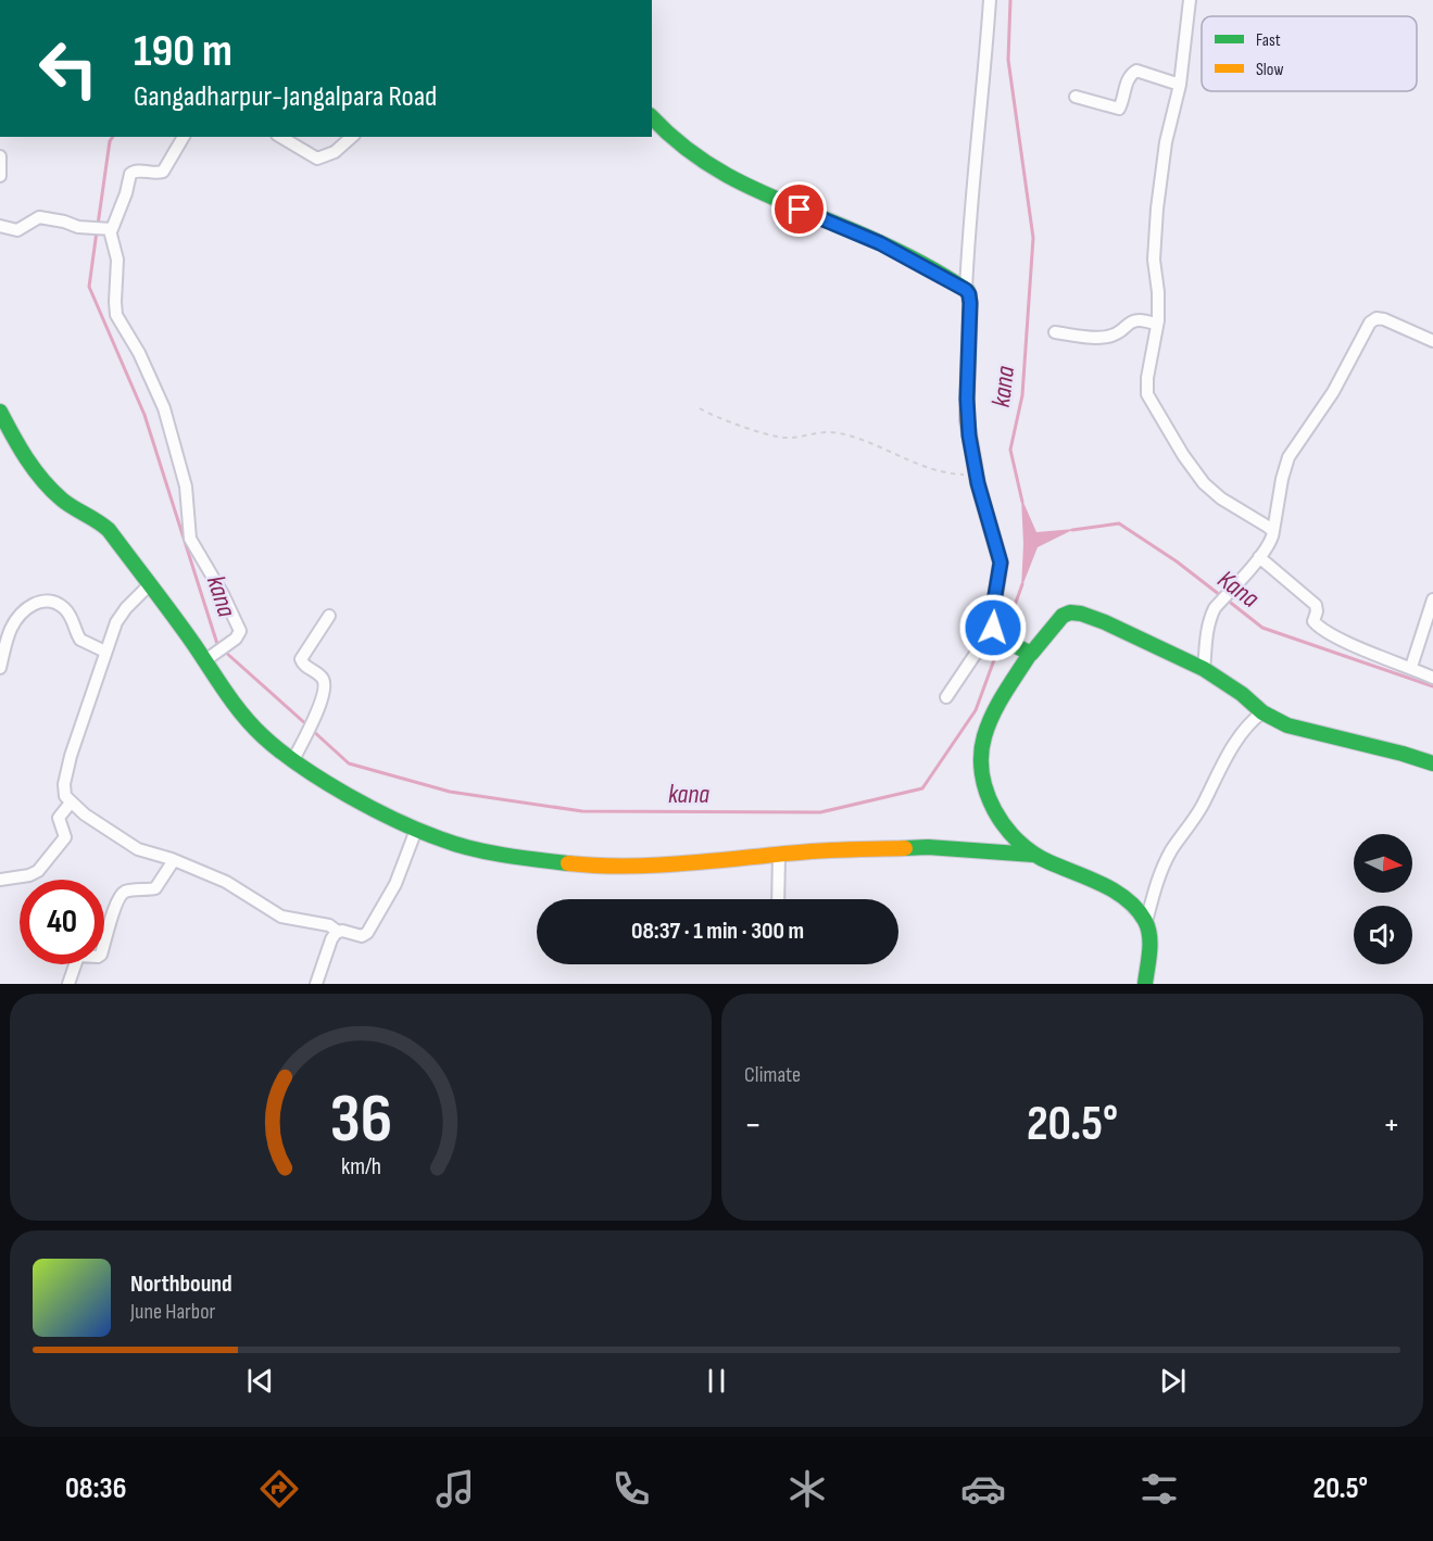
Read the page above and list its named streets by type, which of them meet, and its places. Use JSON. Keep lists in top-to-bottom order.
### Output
{
  "water": ["kana", "Kana"],
  "legend": ["Fast", "Slow"],
  "north": "right",
  "page": {
    "turn": ["190 m", "Gangadharpur-Jangalpara Road"],
    "limit": "40",
    "trip": "08:37 · 1 min · 300 m",
    "tile": "Climate",
    "heat": ["−", "20.5°", "+"],
    "song": ["Northbound", "June Harbor"],
    "tabs": ["08:36", "20.5°"],
    "gauge": ["36", "km/h"]
  }
}
